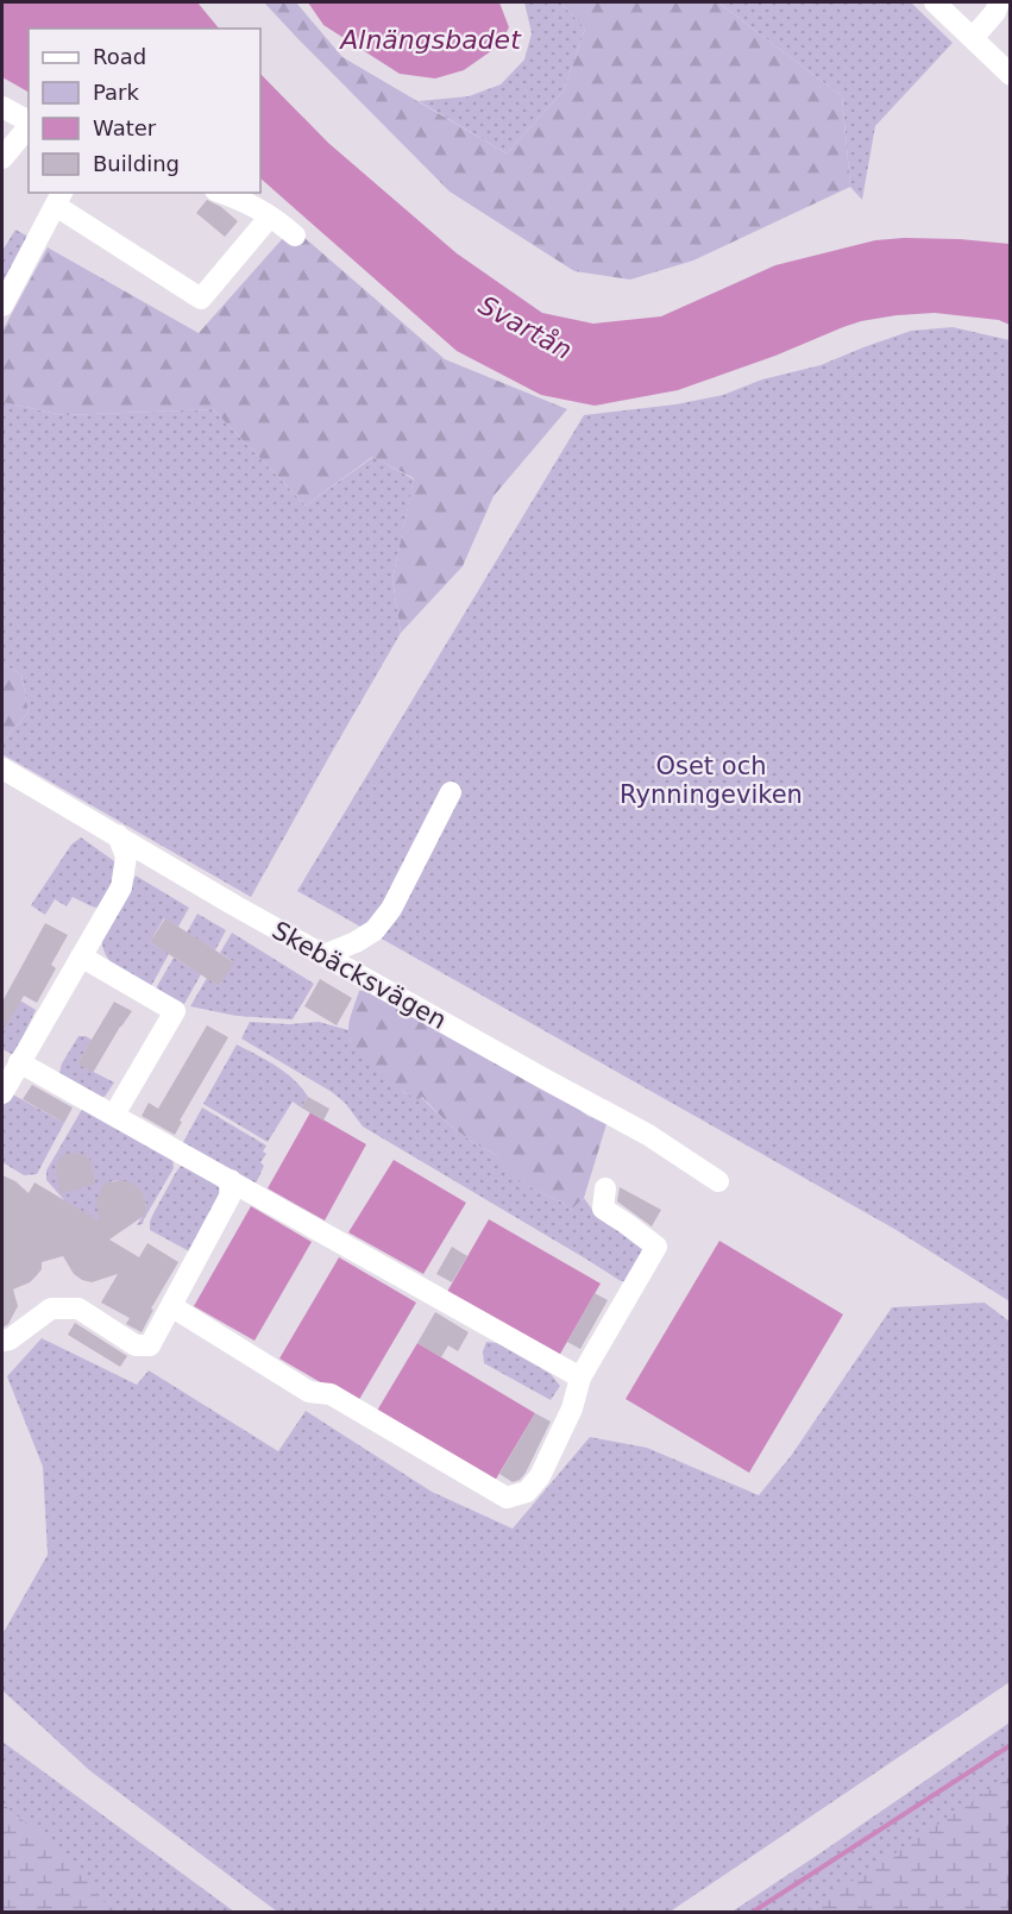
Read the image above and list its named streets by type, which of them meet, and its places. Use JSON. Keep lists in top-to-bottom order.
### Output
{
  "streets": {
    "street": ["Skebäcksvägen"]
  },
  "water": ["Alnängsbadet", "Svartån"],
  "parks": ["Oset och Rynningeviken"],
  "legend": [
    "Road",
    "Park",
    "Water",
    "Building"
  ]
}
